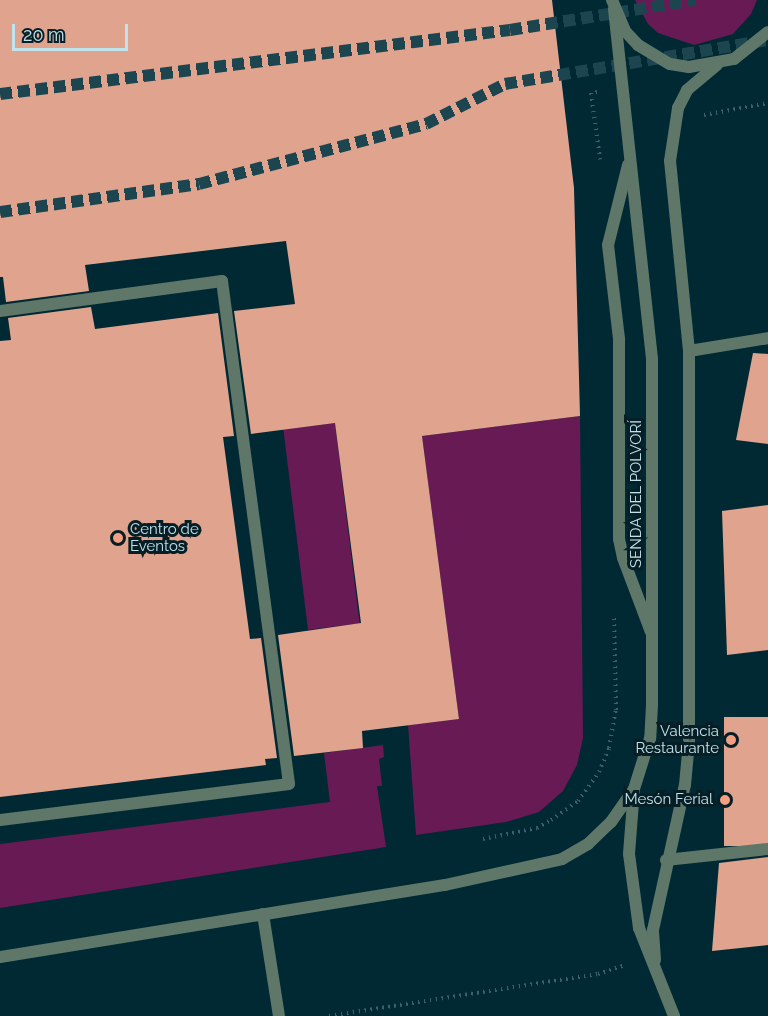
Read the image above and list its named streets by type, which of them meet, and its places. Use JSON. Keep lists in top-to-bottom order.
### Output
{
  "streets": {
    "street": ["SENDA DEL POLVORÍ"]
  },
  "places": ["Centro de Eventos", "Valencia Restaurante", "Mesón Ferial"],
  "scale_bar": "20 m"
}
